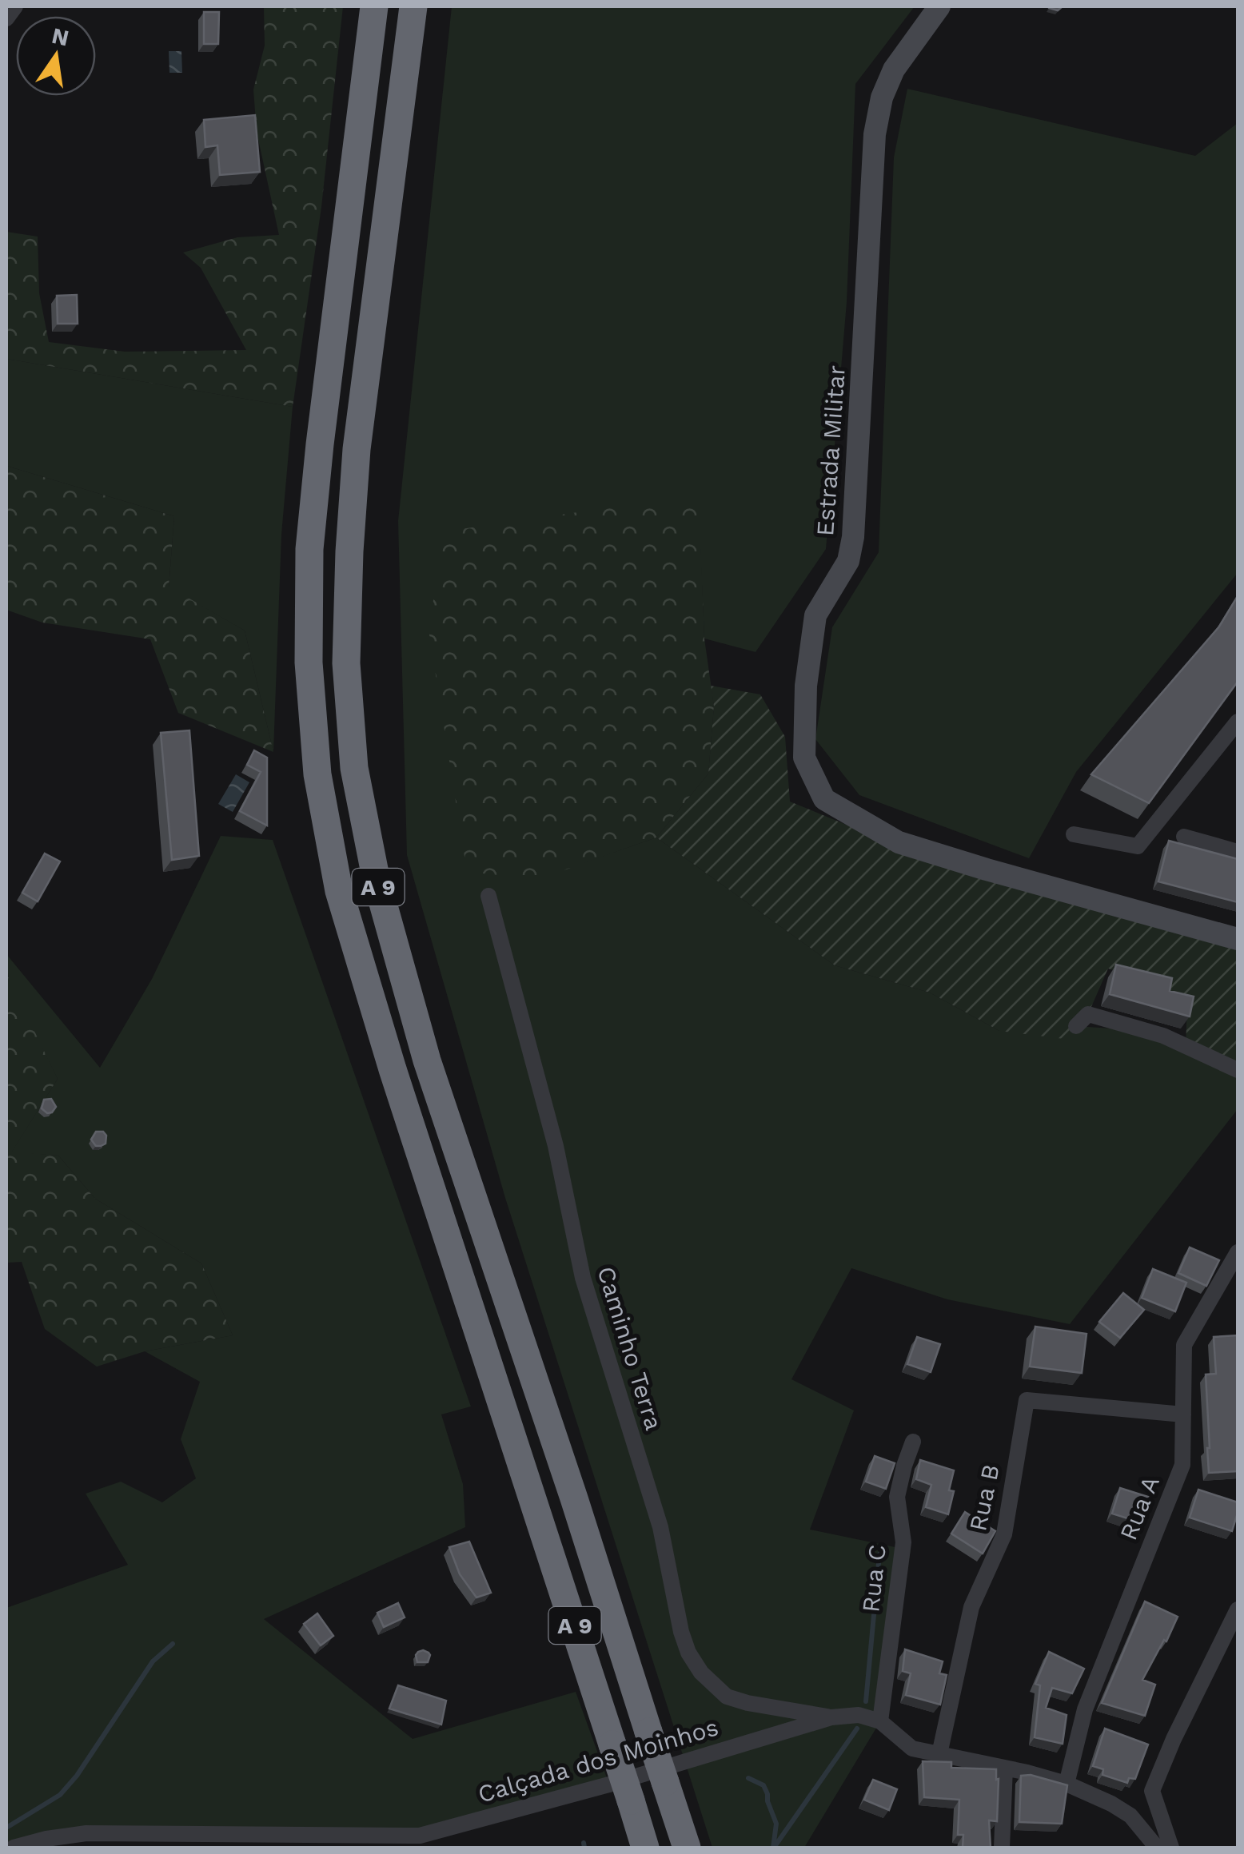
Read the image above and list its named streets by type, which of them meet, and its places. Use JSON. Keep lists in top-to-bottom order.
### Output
{
  "streets": {
    "highway": ["A 9"],
    "street": [
      "Estrada Militar",
      "Caminho Terra",
      "Rua B",
      "Rua A",
      "Rua C",
      "Calçada dos Moinhos"
    ]
  },
  "crossings": [
    ["Caminho Terra", "Calçada dos Moinhos"],
    ["Rua B", "Rua A"],
    ["Rua C", "Calçada dos Moinhos"]
  ],
  "north": "top"
}
